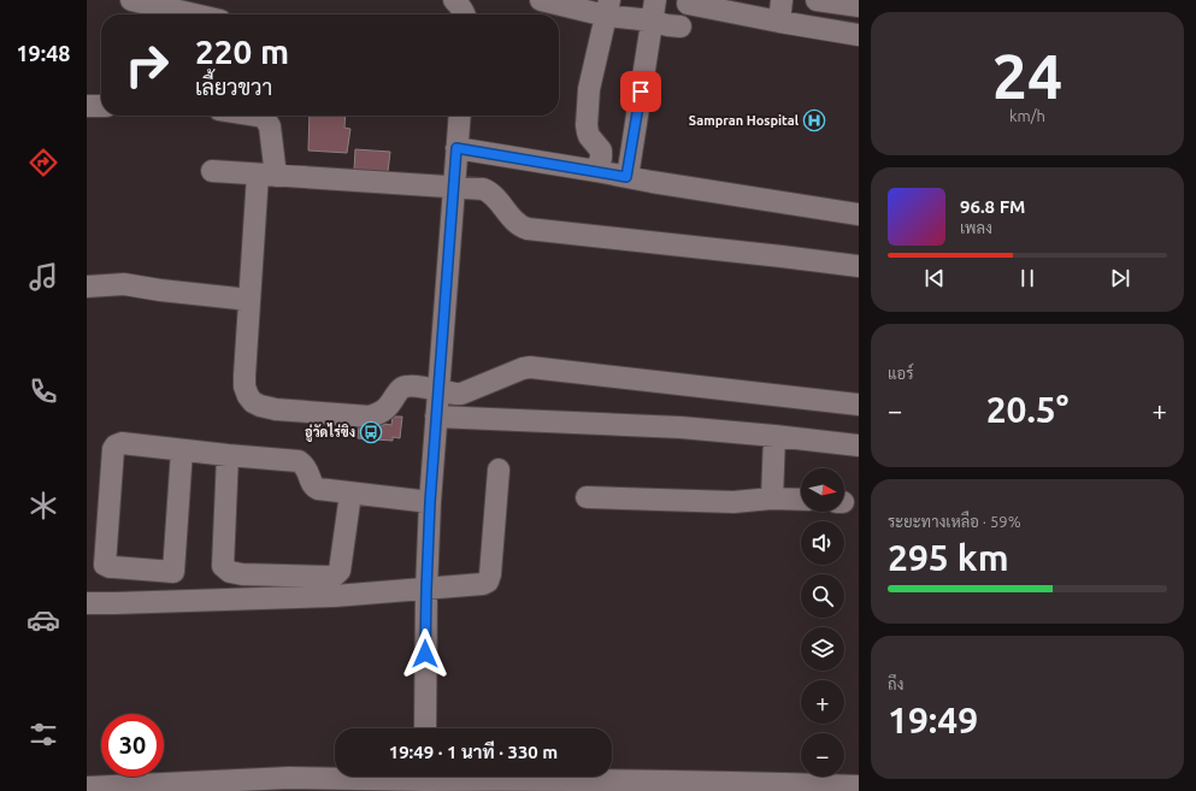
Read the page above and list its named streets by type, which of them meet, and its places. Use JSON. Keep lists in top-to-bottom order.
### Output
{
  "places": {
    "hospital": ["Sampran Hospital"],
    "bus stop": ["อู่วัดไร่ขิง"]
  },
  "north": "right",
  "page": {
    "tabs": "19:48",
    "tile": [
      ["24", "km/h"],
      "แอร์",
      ["ระยะทางเหลือ · 59%", "295 km"],
      ["ถึง", "19:49"]
    ],
    "turn": ["220 m", "เลี้ยวขวา"],
    "song": ["96.8 FM", "เพลง"],
    "heat": ["−", "20.5°", "+"],
    "map_buttons": ["+", "−"],
    "limit": "30",
    "trip": "19:49 · 1 นาที · 330 m"
  }
}
